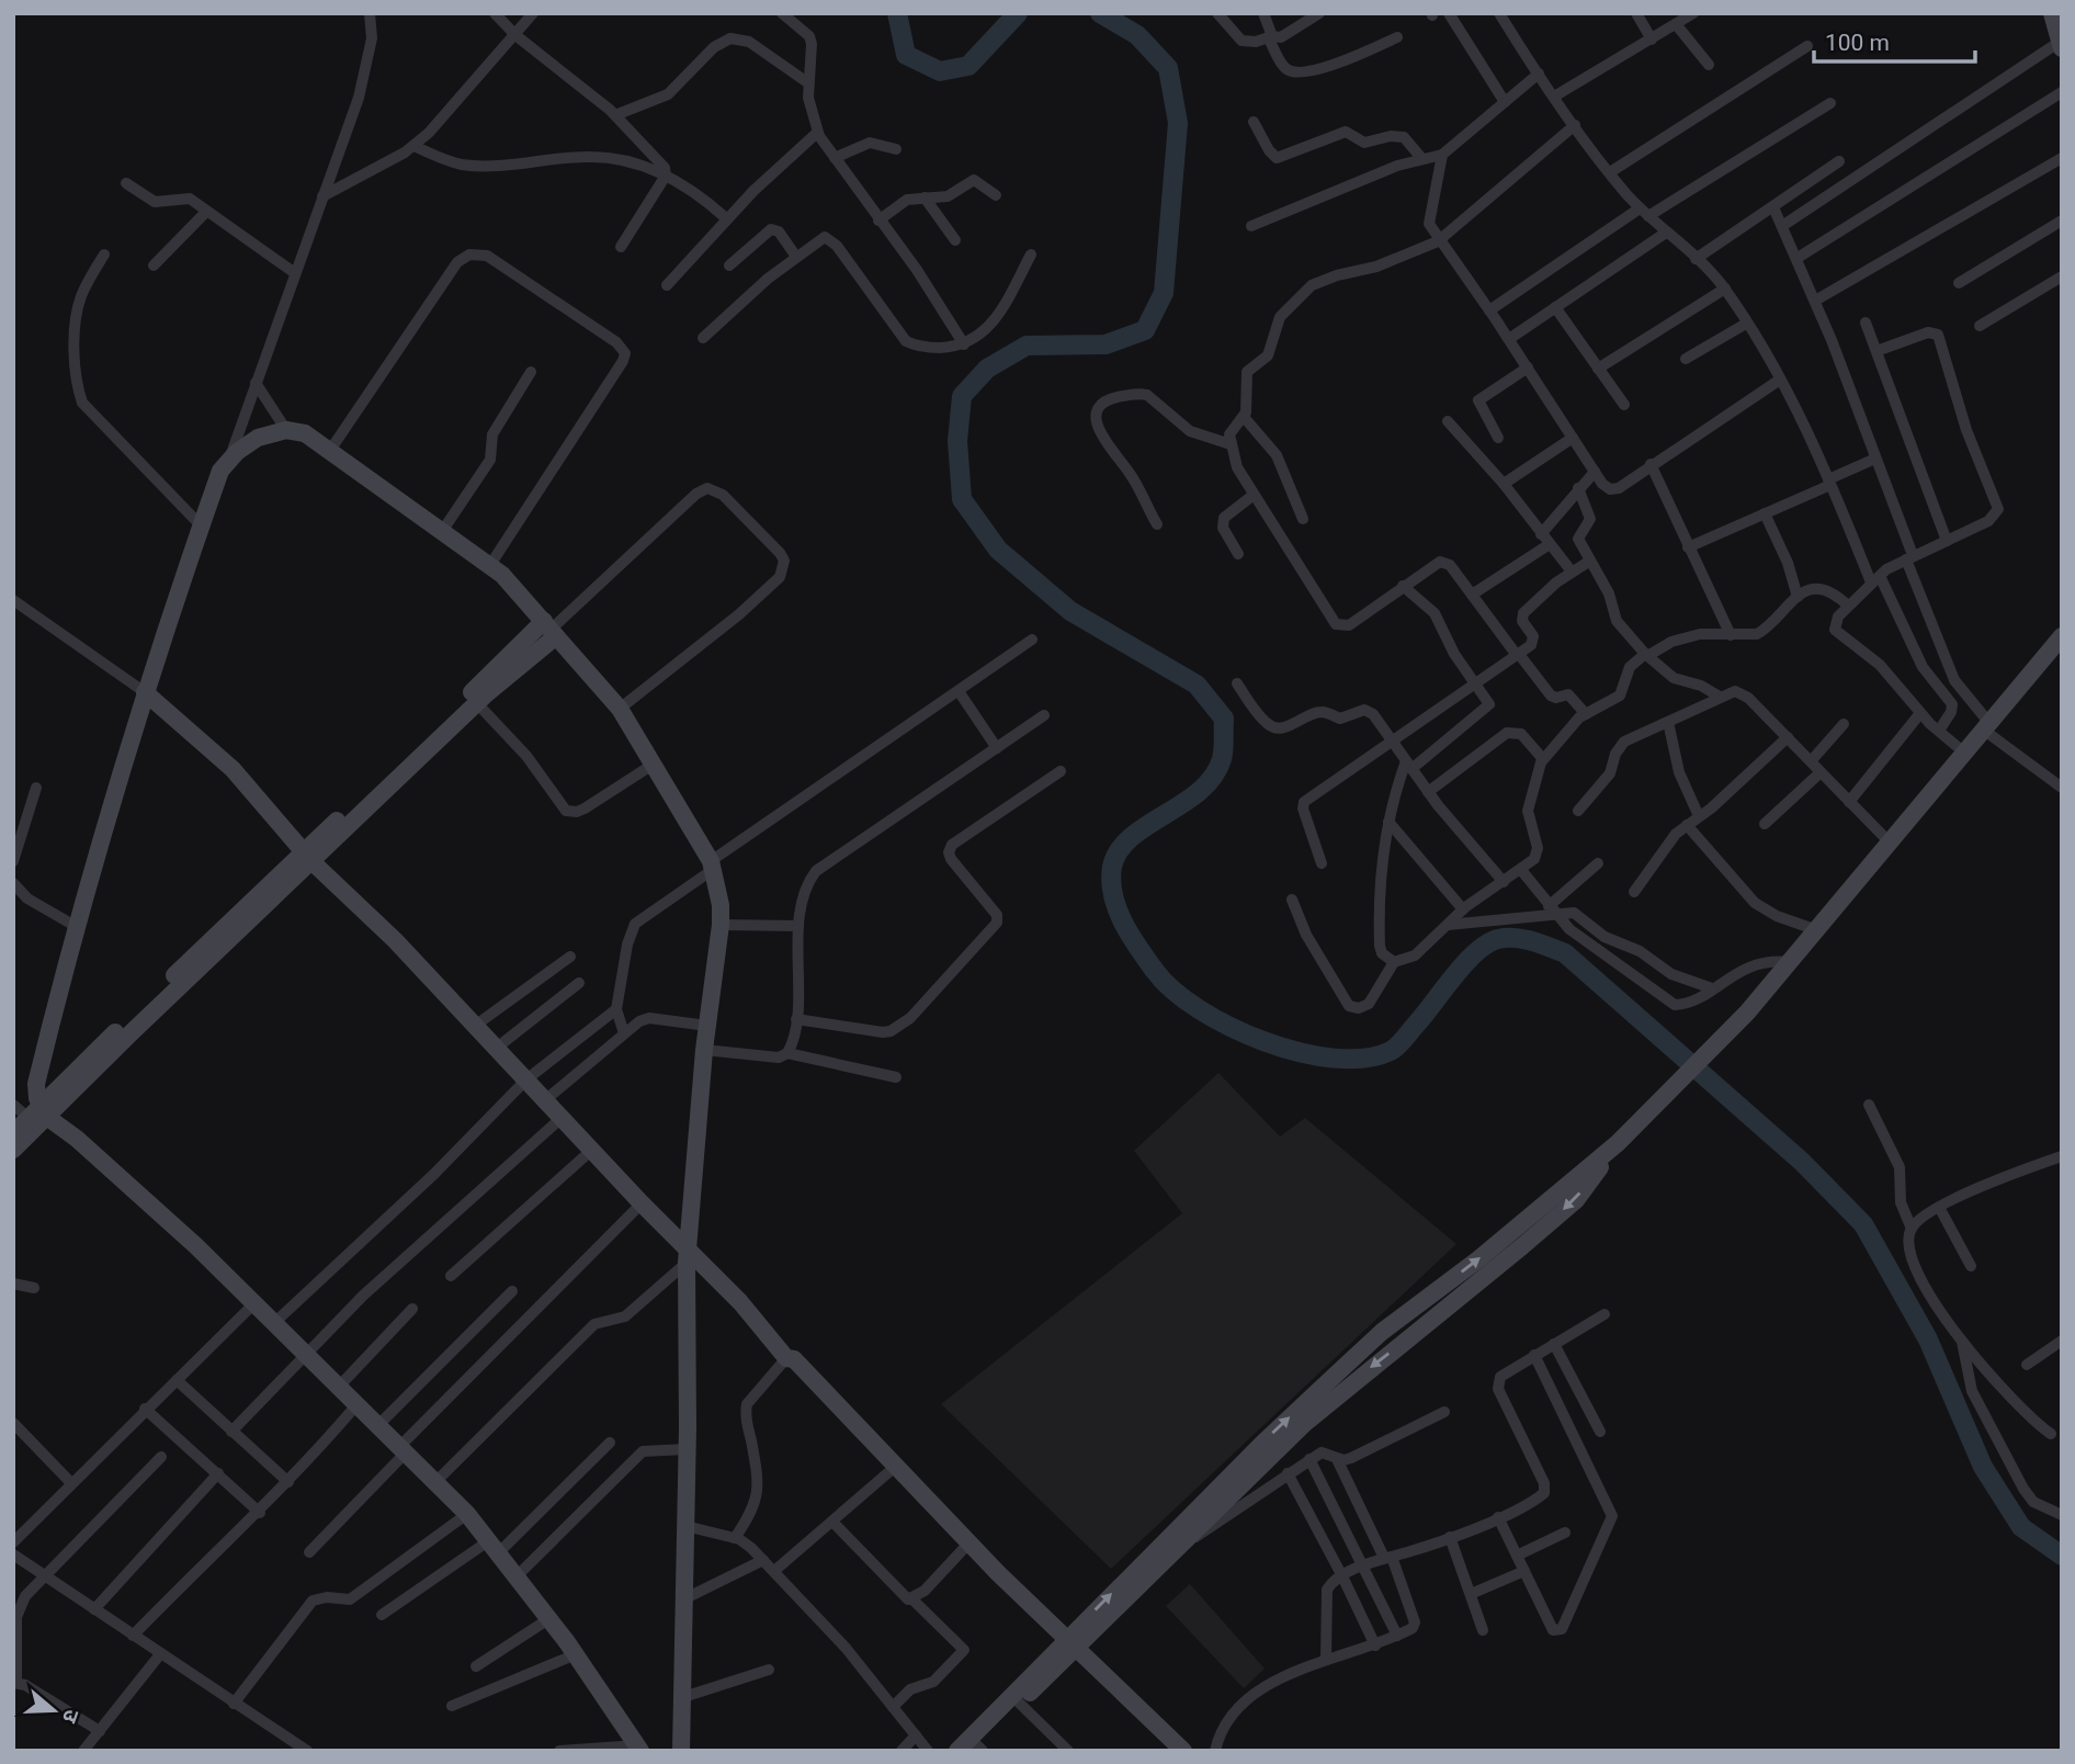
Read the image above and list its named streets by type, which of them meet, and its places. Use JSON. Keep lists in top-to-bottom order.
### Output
{
  "scale_bar": "100 m",
  "north": "right"
}
